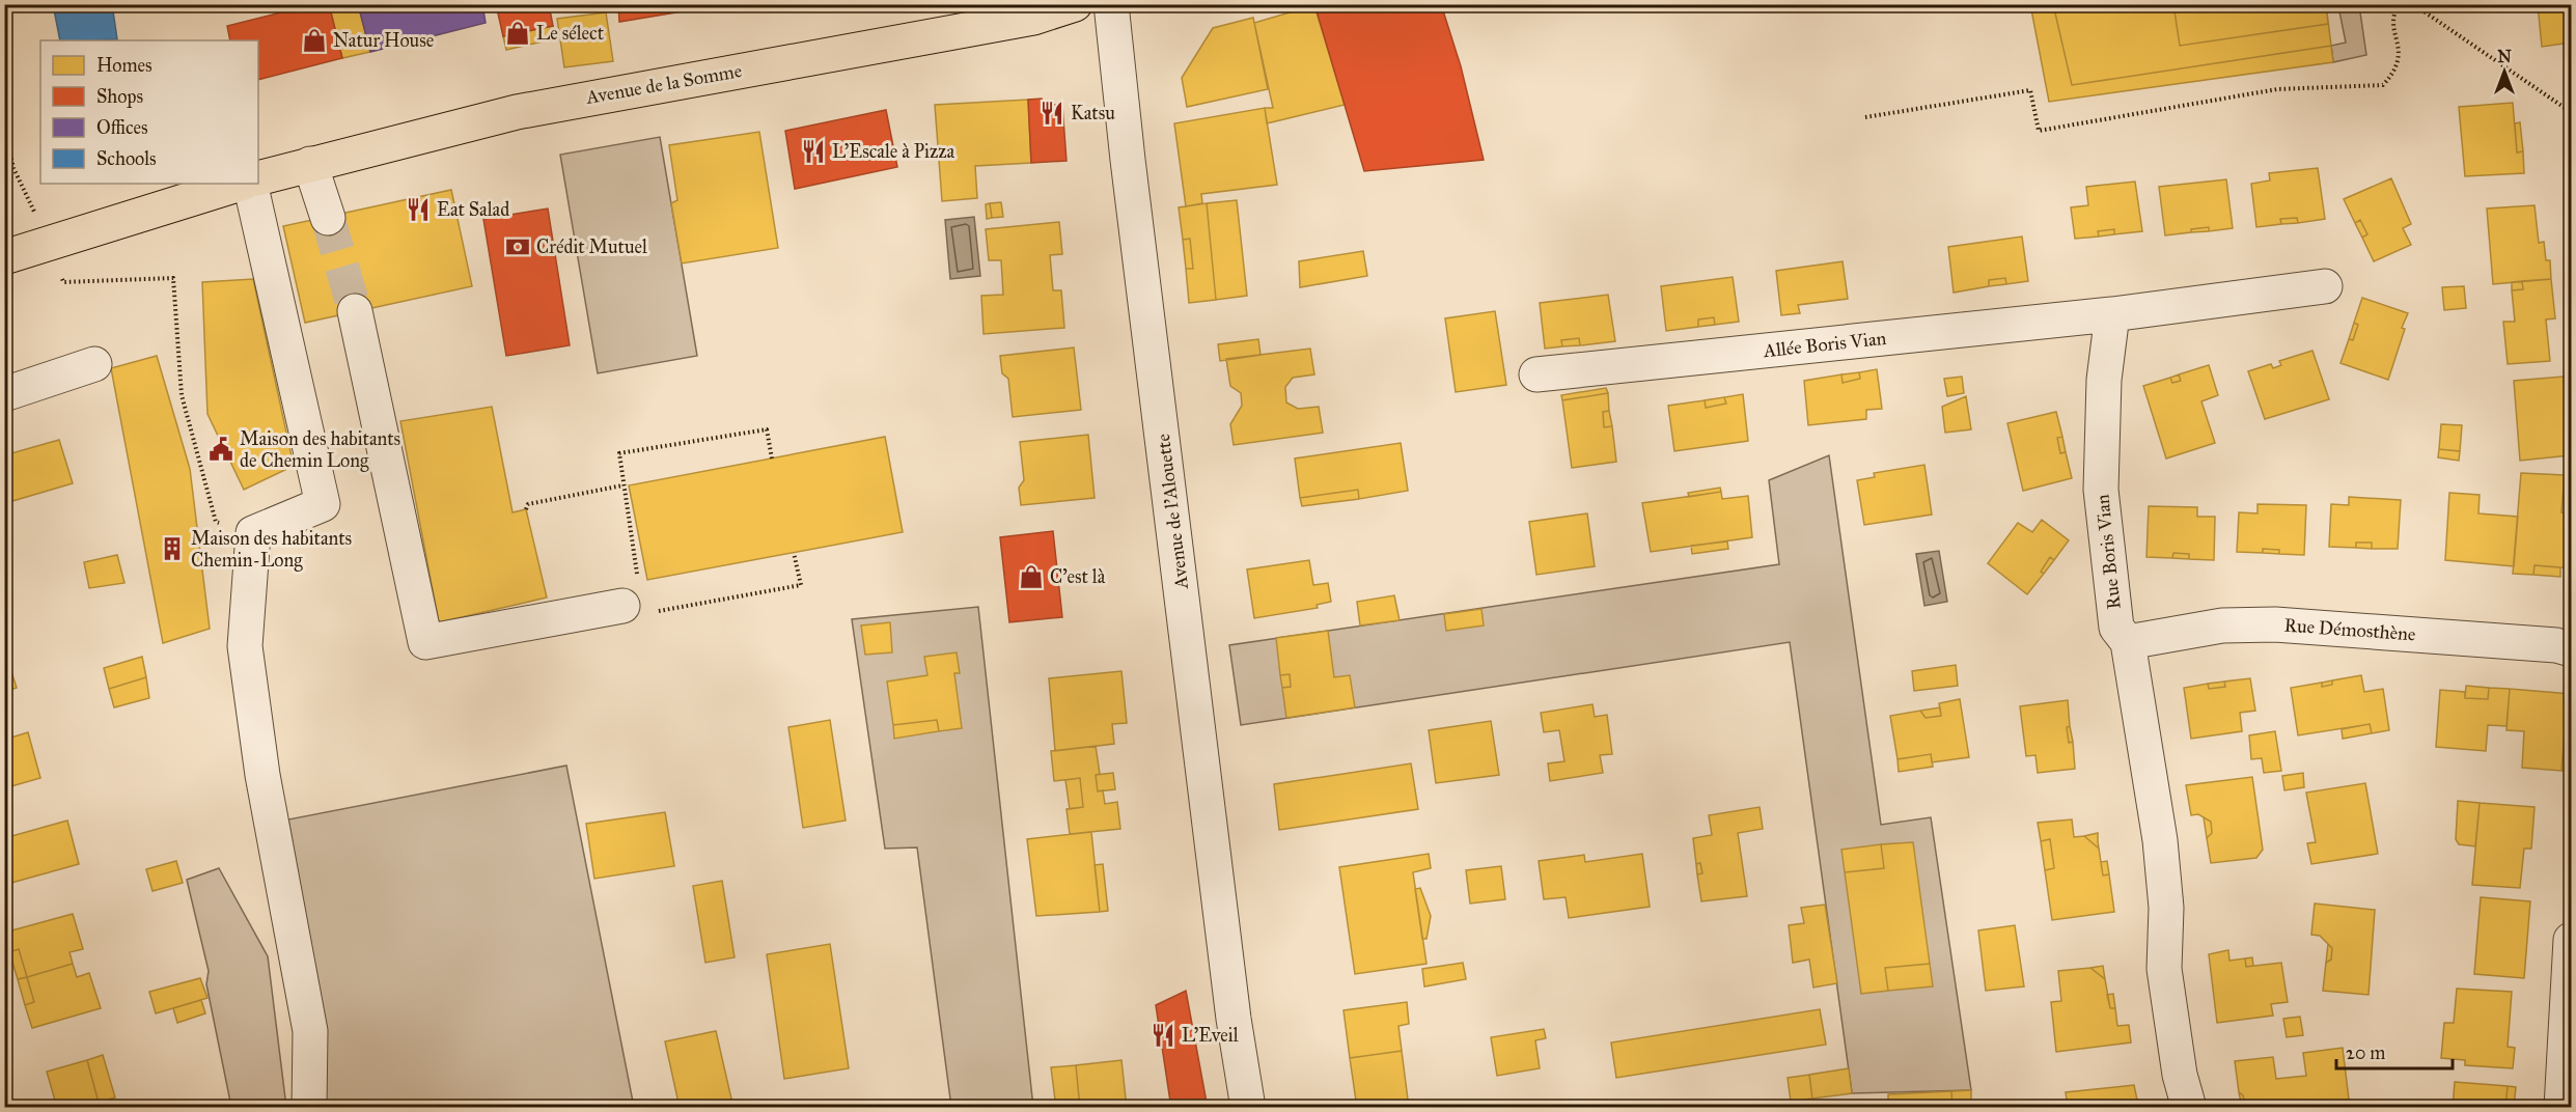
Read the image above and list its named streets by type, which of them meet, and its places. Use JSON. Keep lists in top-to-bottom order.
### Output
{
  "streets": {
    "main road": ["Avenue de la Somme"],
    "street": [
      "Allée Boris Vian",
      "Avenue de l'Alouette",
      "Rue Boris Vian",
      "Rue Démosthène"
    ]
  },
  "crossings": [
    ["Allée Boris Vian", "Rue Boris Vian"],
    ["Rue Boris Vian", "Rue Démosthène"]
  ],
  "places": {
    "shop": ["Le sélect", "Natur House", "C'est là"],
    "restaurant": [
      "Katsu",
      "L'Escale à Pizza",
      "Eat Salad",
      "L'Eveil"
    ],
    "bank": ["Crédit Mutuel"],
    "public building": ["Maison des habitants de Chemin Long"],
    "building": ["Maison des habitants Chemin-Long"]
  },
  "legend": [
    "Homes",
    "Shops",
    "Offices",
    "Schools"
  ],
  "scale_bar": "20 m",
  "north": "top"
}
